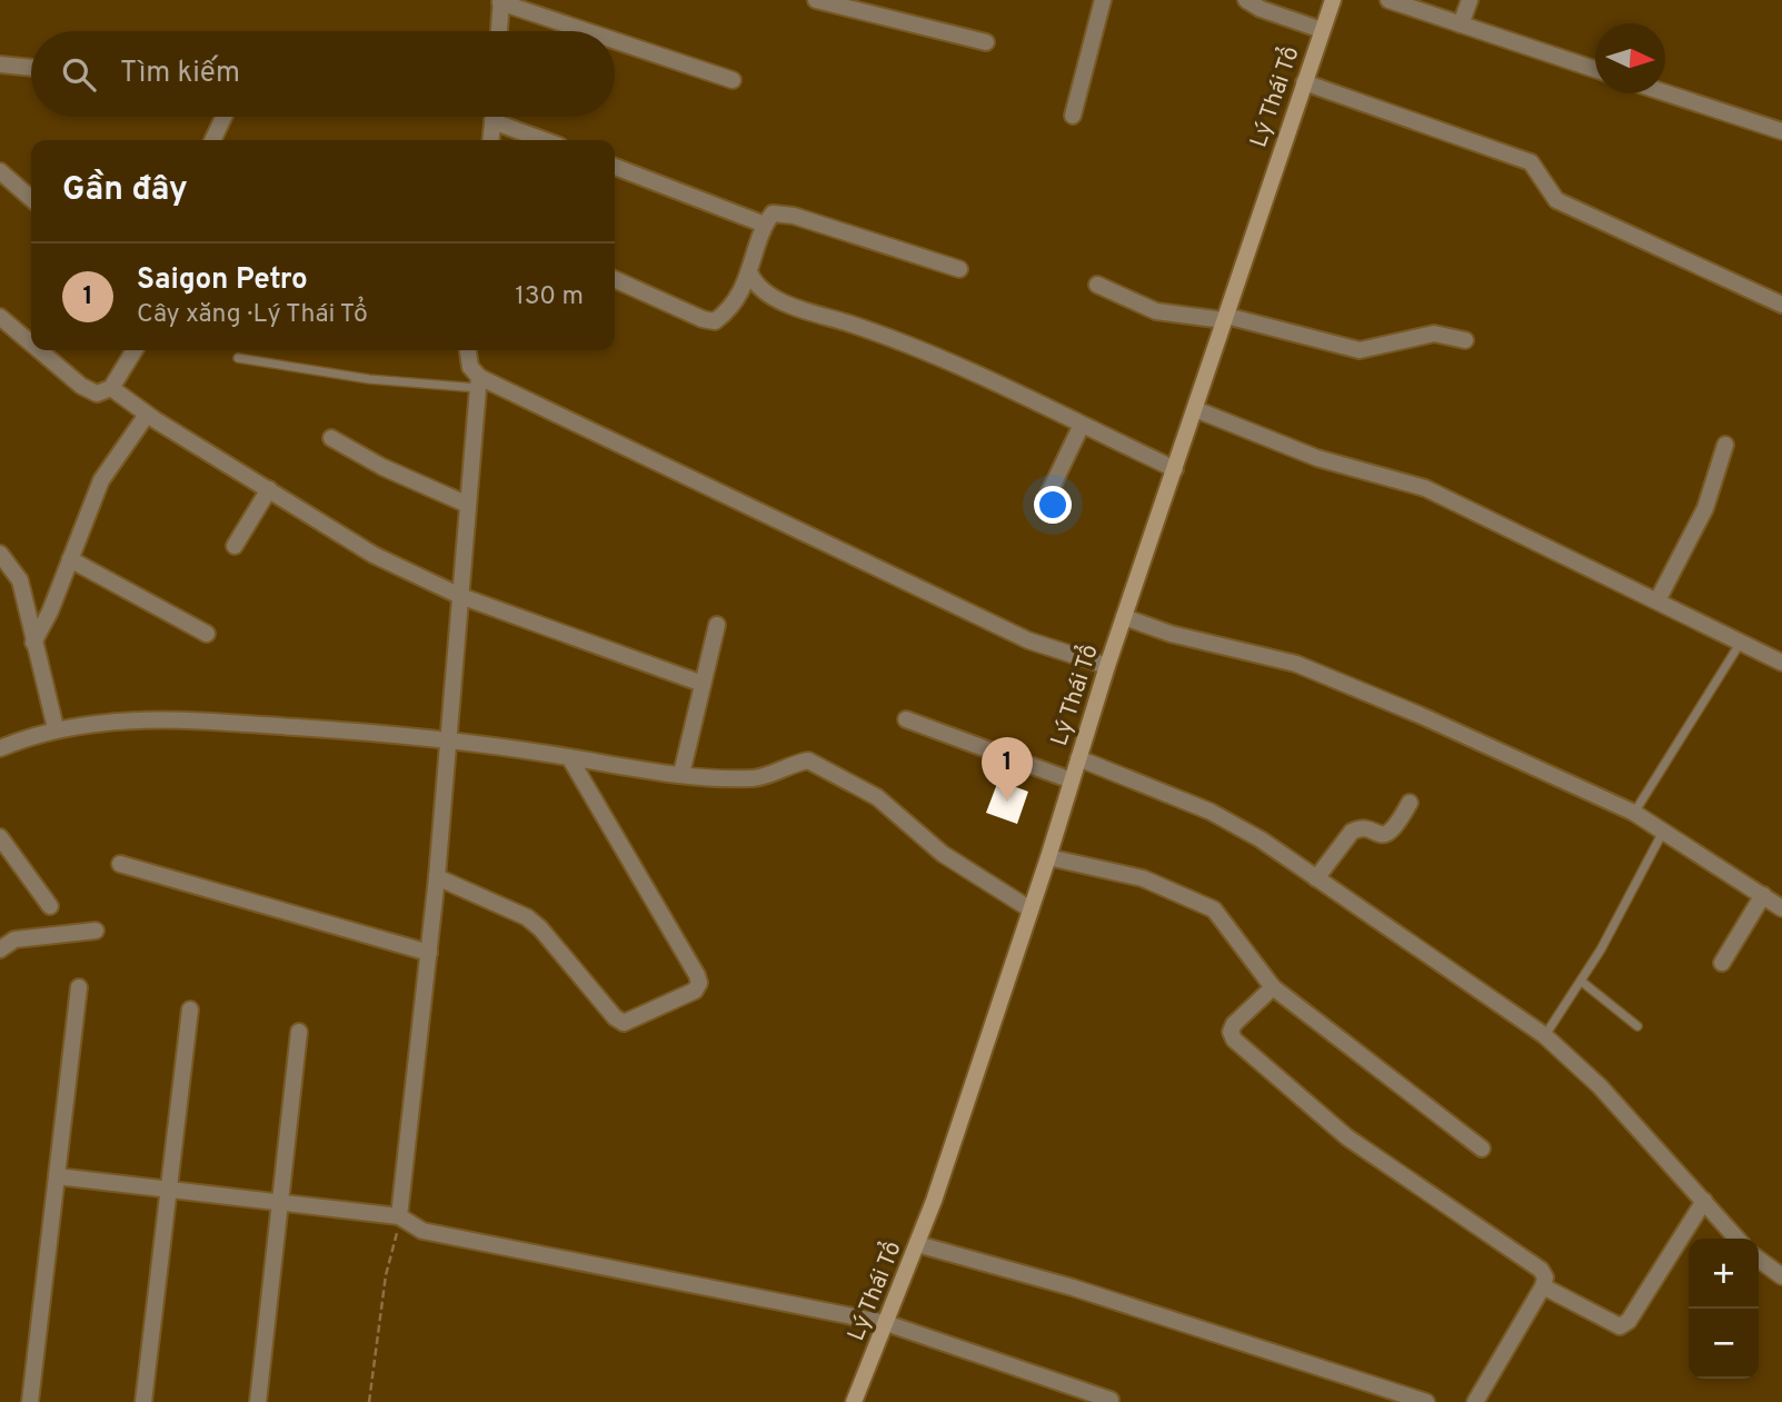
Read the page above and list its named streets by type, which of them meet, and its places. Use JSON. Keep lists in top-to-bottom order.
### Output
{
  "streets": {
    "main road": ["Lý Thái Tổ"]
  },
  "north": "right",
  "page": {
    "search": "Tìm kiếm",
    "heading": "Gần đây",
    "list": [
      {
        "mark": "1",
        "name": "Saigon Petro",
        "note": "Cây xăng · Lý Thái Tổ",
        "value": "130 m"
      }
    ],
    "pins": "1",
    "map_buttons": ["+", "−"]
  }
}
